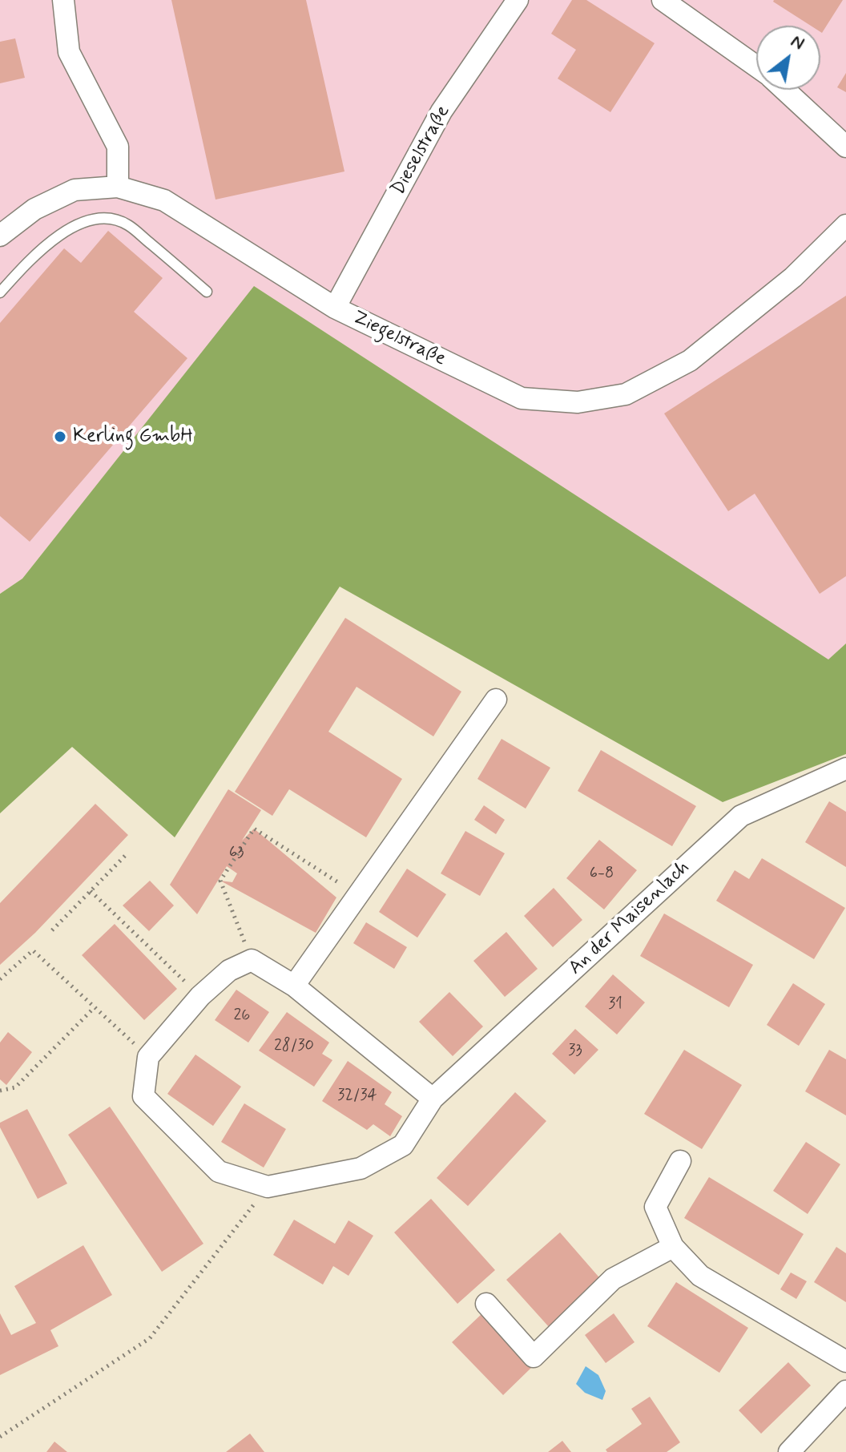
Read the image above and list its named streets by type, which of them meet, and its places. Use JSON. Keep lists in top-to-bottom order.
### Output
{
  "streets": {
    "street": ["Dieselstraße", "Ziegelstraße", "An der Maisenlach"]
  },
  "crossings": [
    ["Dieselstraße", "Ziegelstraße"]
  ],
  "places": ["Kerling GmbH"],
  "house_numbers": [
    "63",
    "6-8",
    "31",
    "26",
    "28/30",
    "33",
    "32/34"
  ],
  "north": "top right"
}
